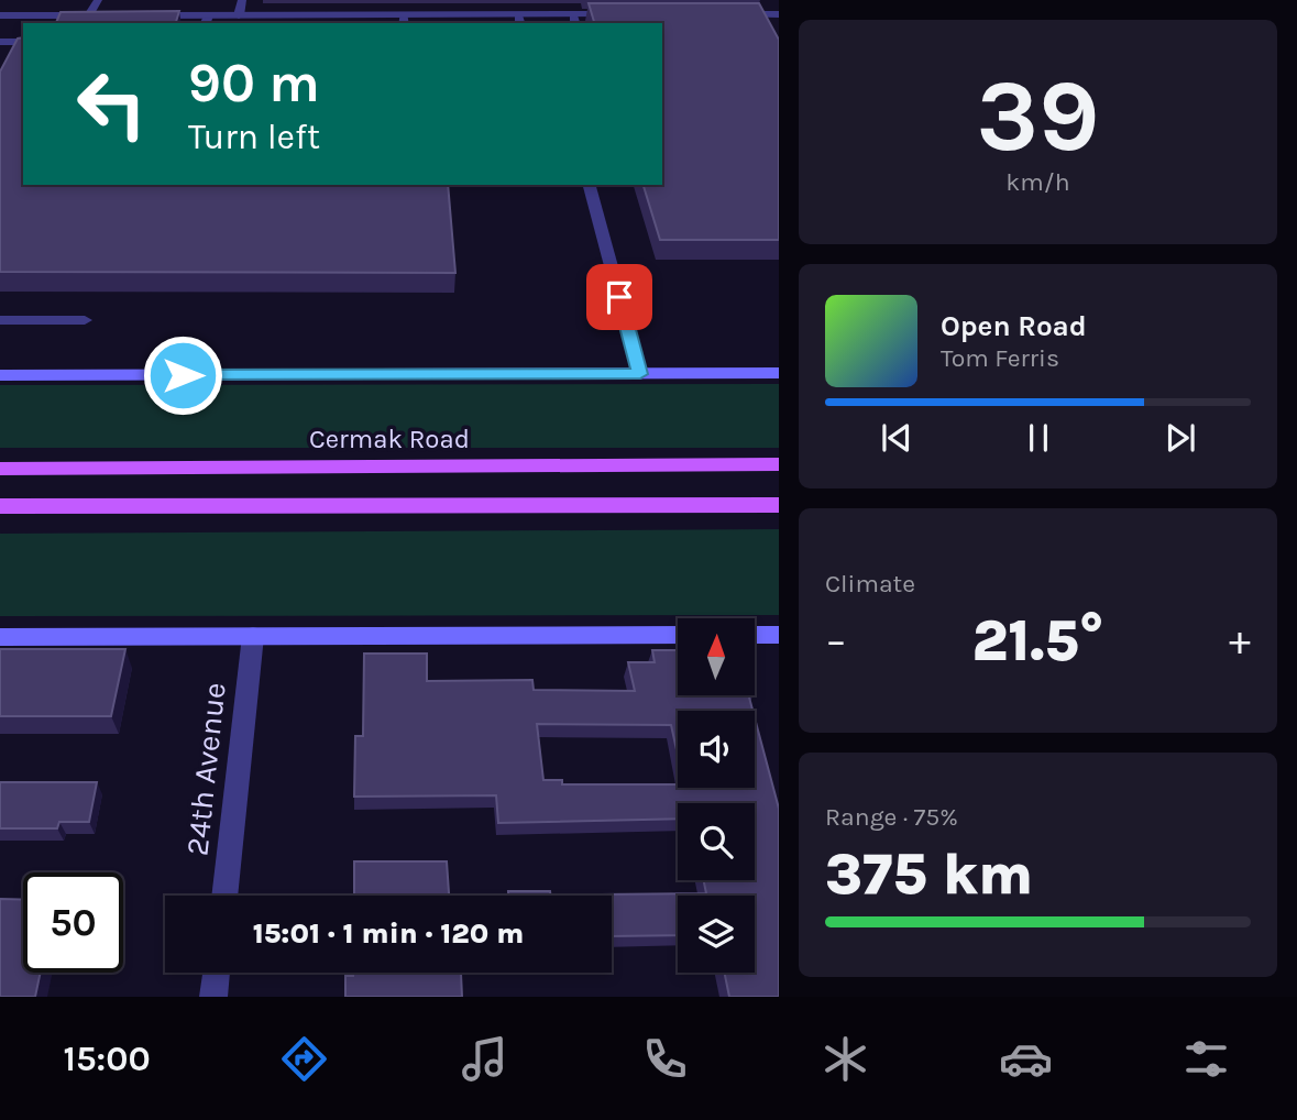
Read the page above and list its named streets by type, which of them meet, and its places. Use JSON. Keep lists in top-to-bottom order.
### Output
{
  "streets": {
    "main road": ["Cermak Road"],
    "street": ["24th Avenue"]
  },
  "north": "top",
  "page": {
    "tile": [
      ["39", "km/h"],
      "Climate",
      ["Range · 75%", "375 km"]
    ],
    "turn": ["90 m", "Turn left"],
    "song": ["Open Road", "Tom Ferris"],
    "heat": ["−", "21.5°", "+"],
    "limit": "50",
    "trip": "15:01 · 1 min · 120 m",
    "tabs": "15:00"
  }
}
